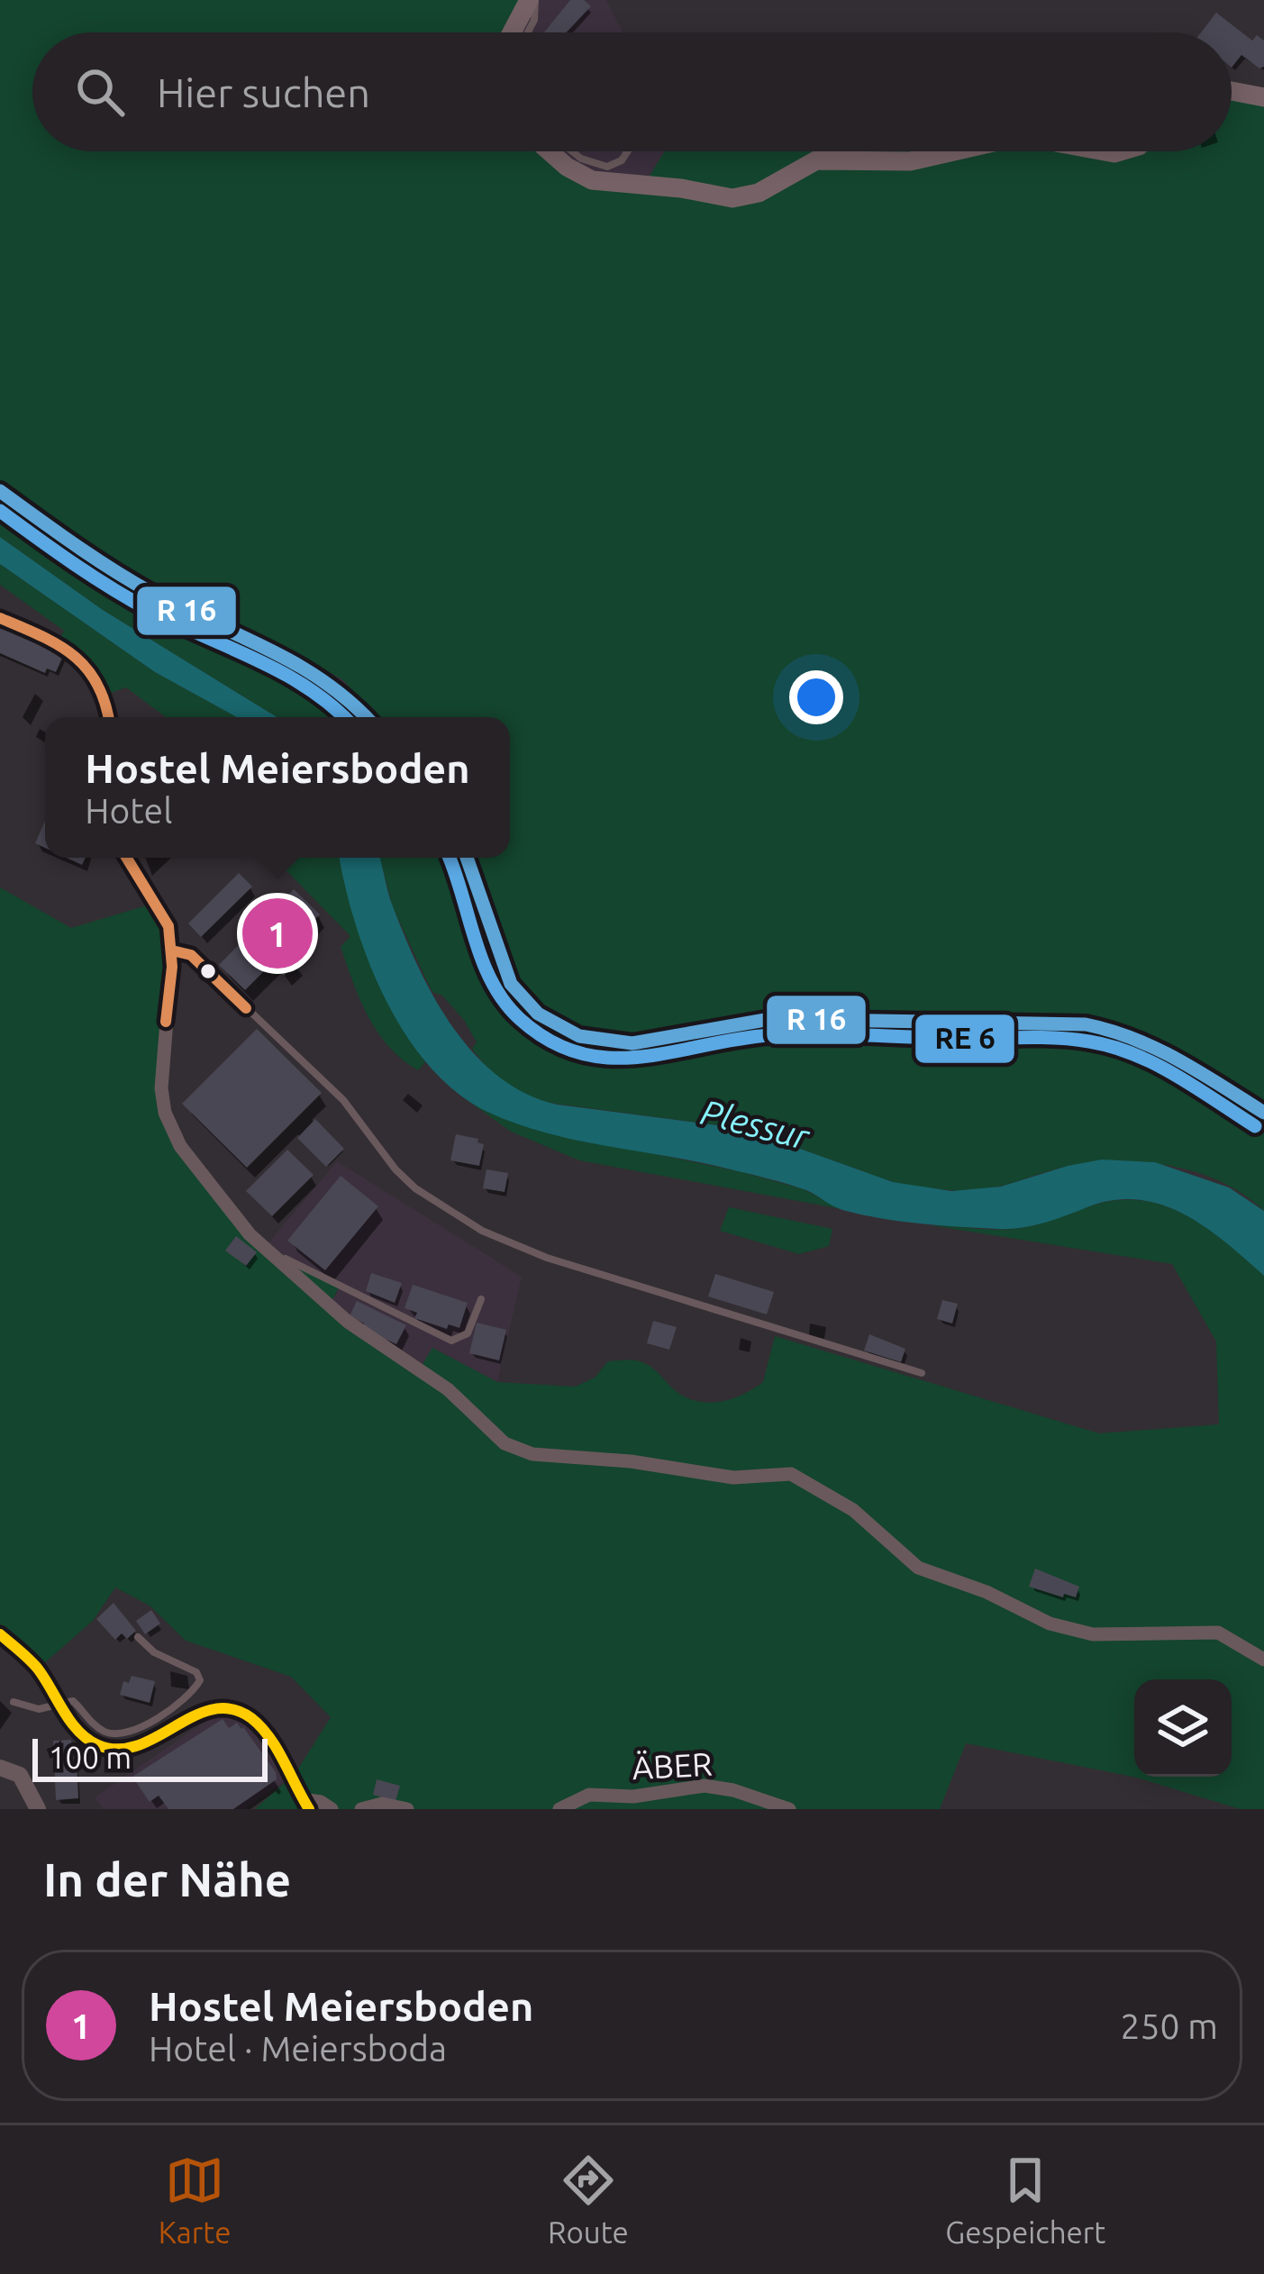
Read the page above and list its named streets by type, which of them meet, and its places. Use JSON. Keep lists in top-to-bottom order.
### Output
{
  "streets": {
    "street": ["ÄBER"]
  },
  "water": ["Plessur"],
  "scale_bar": "100 m",
  "page": {
    "search": "Hier suchen",
    "popup": ["Hostel Meiersboden", "Hotel"],
    "pins": "1",
    "scale": "100 m",
    "heading": "In der Nähe",
    "list": [
      {
        "mark": "1",
        "name": "Hostel Meiersboden",
        "note": "Hotel · Meiersboda",
        "value": "250 m"
      }
    ],
    "nav": ["Karte", "Route", "Gespeichert"]
  }
}
